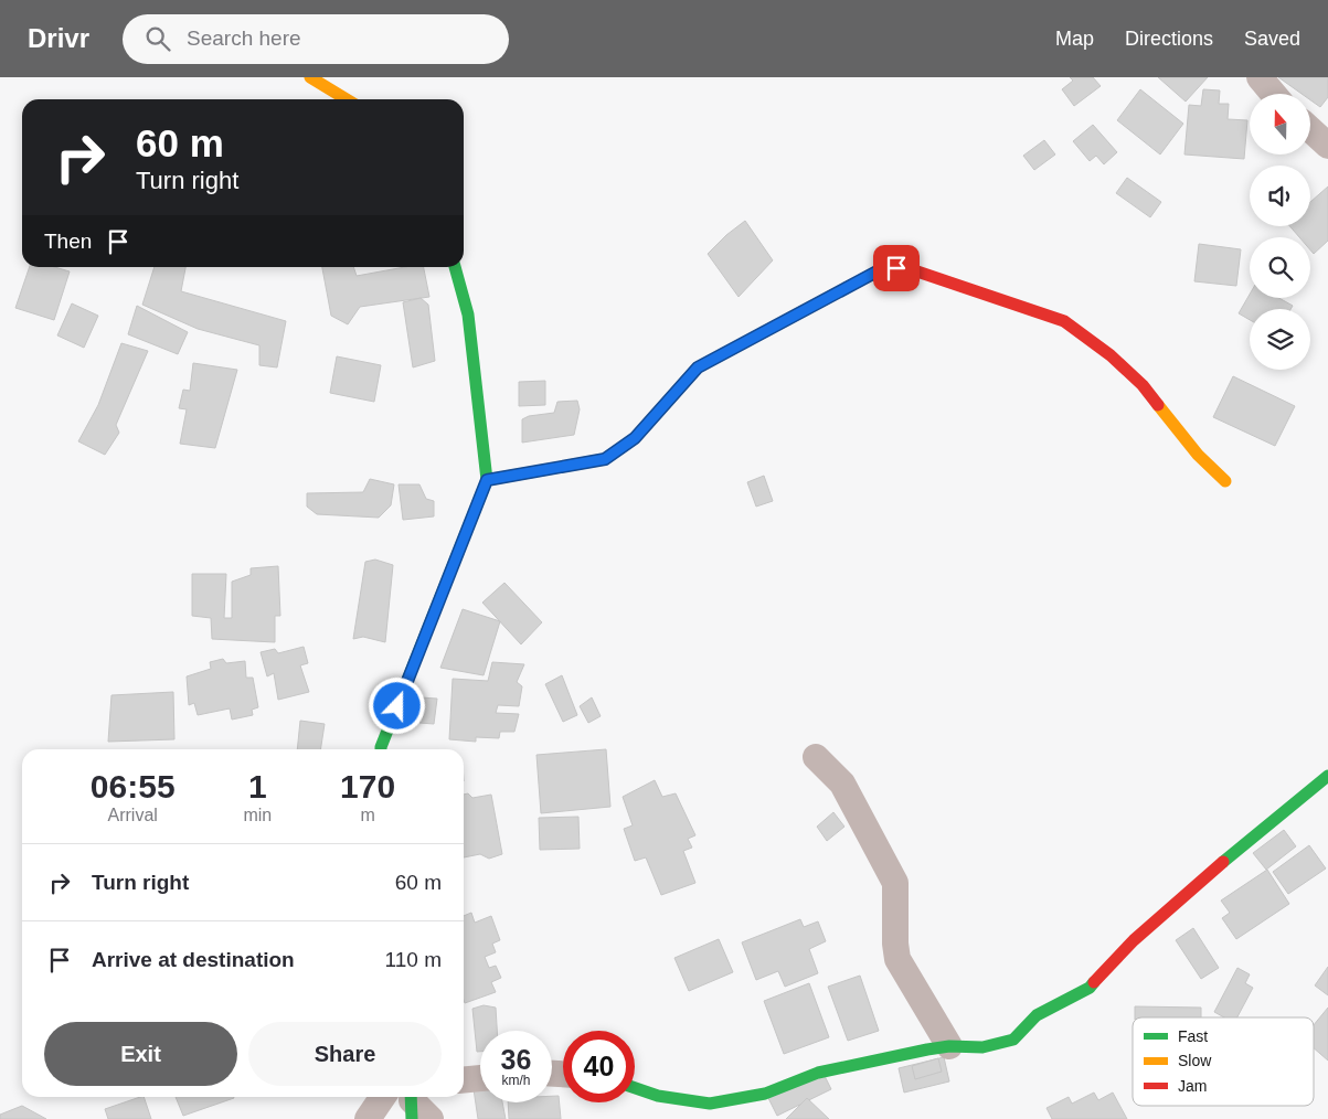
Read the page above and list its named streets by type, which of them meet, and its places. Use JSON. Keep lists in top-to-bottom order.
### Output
{
  "legend": ["Fast", "Slow", "Jam"],
  "north": "top",
  "page": {
    "header": "Drivr",
    "search": "Search here",
    "nav": ["Map", "Directions", "Saved"],
    "turn": ["60 m", "Turn right"],
    "then": "Then",
    "eta": [
      "06:55",
      "Arrival",
      "1",
      "min",
      "170",
      "m"
    ],
    "list": [
      {
        "name": "Turn right",
        "value": "60 m"
      },
      {
        "name": "Arrive at destination",
        "value": "110 m"
      }
    ],
    "buttons": ["Exit", "Share"],
    "speed": "36 km/h",
    "limit": "40"
  }
}
